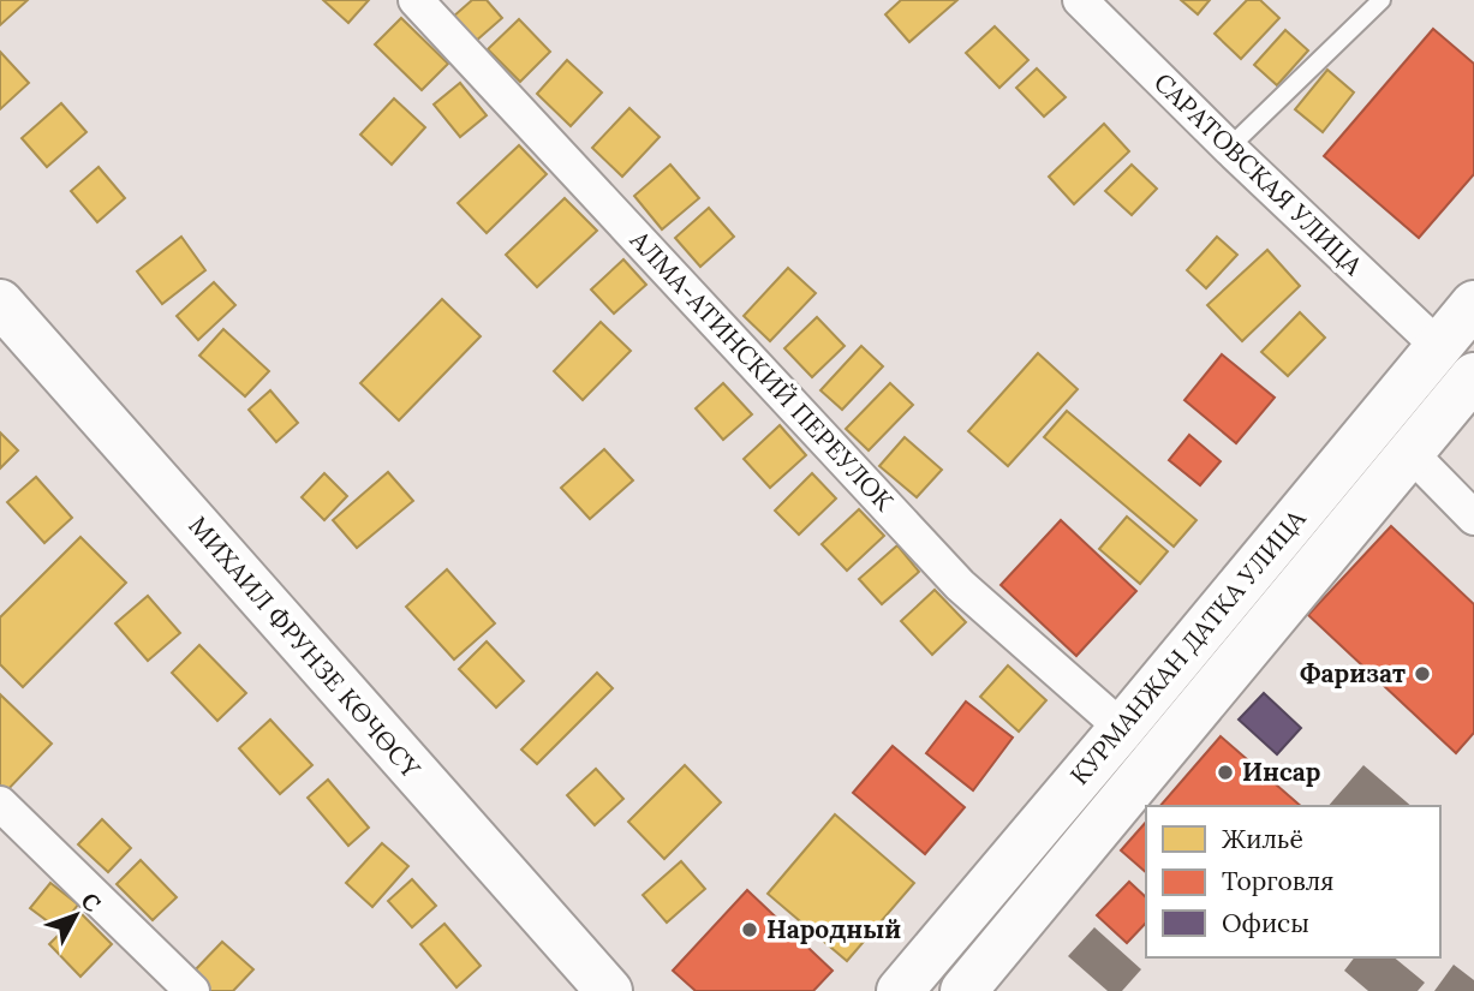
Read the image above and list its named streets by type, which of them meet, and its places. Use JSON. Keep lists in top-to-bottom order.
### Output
{
  "streets": {
    "main road": ["МИХАИЛ ФРУНЗЕ КӨЧӨСҮ", "КУРМАНЖАН ДАТКА УЛИЦА"],
    "street": ["САРАТОВСКАЯ УЛИЦА", "АЛМА-АТИНСКИЙ ПЕРЕУЛОК"]
  },
  "crossings": [
    ["САРАТОВСКАЯ УЛИЦА", "КУРМАНЖАН ДАТКА УЛИЦА"],
    ["АЛМА-АТИНСКИЙ ПЕРЕУЛОК", "КУРМАНЖАН ДАТКА УЛИЦА"]
  ],
  "places": ["Фаризат", "Инсар", "Народный"],
  "legend": ["Жильё", "Торговля", "Офисы"],
  "north": "top right"
}
